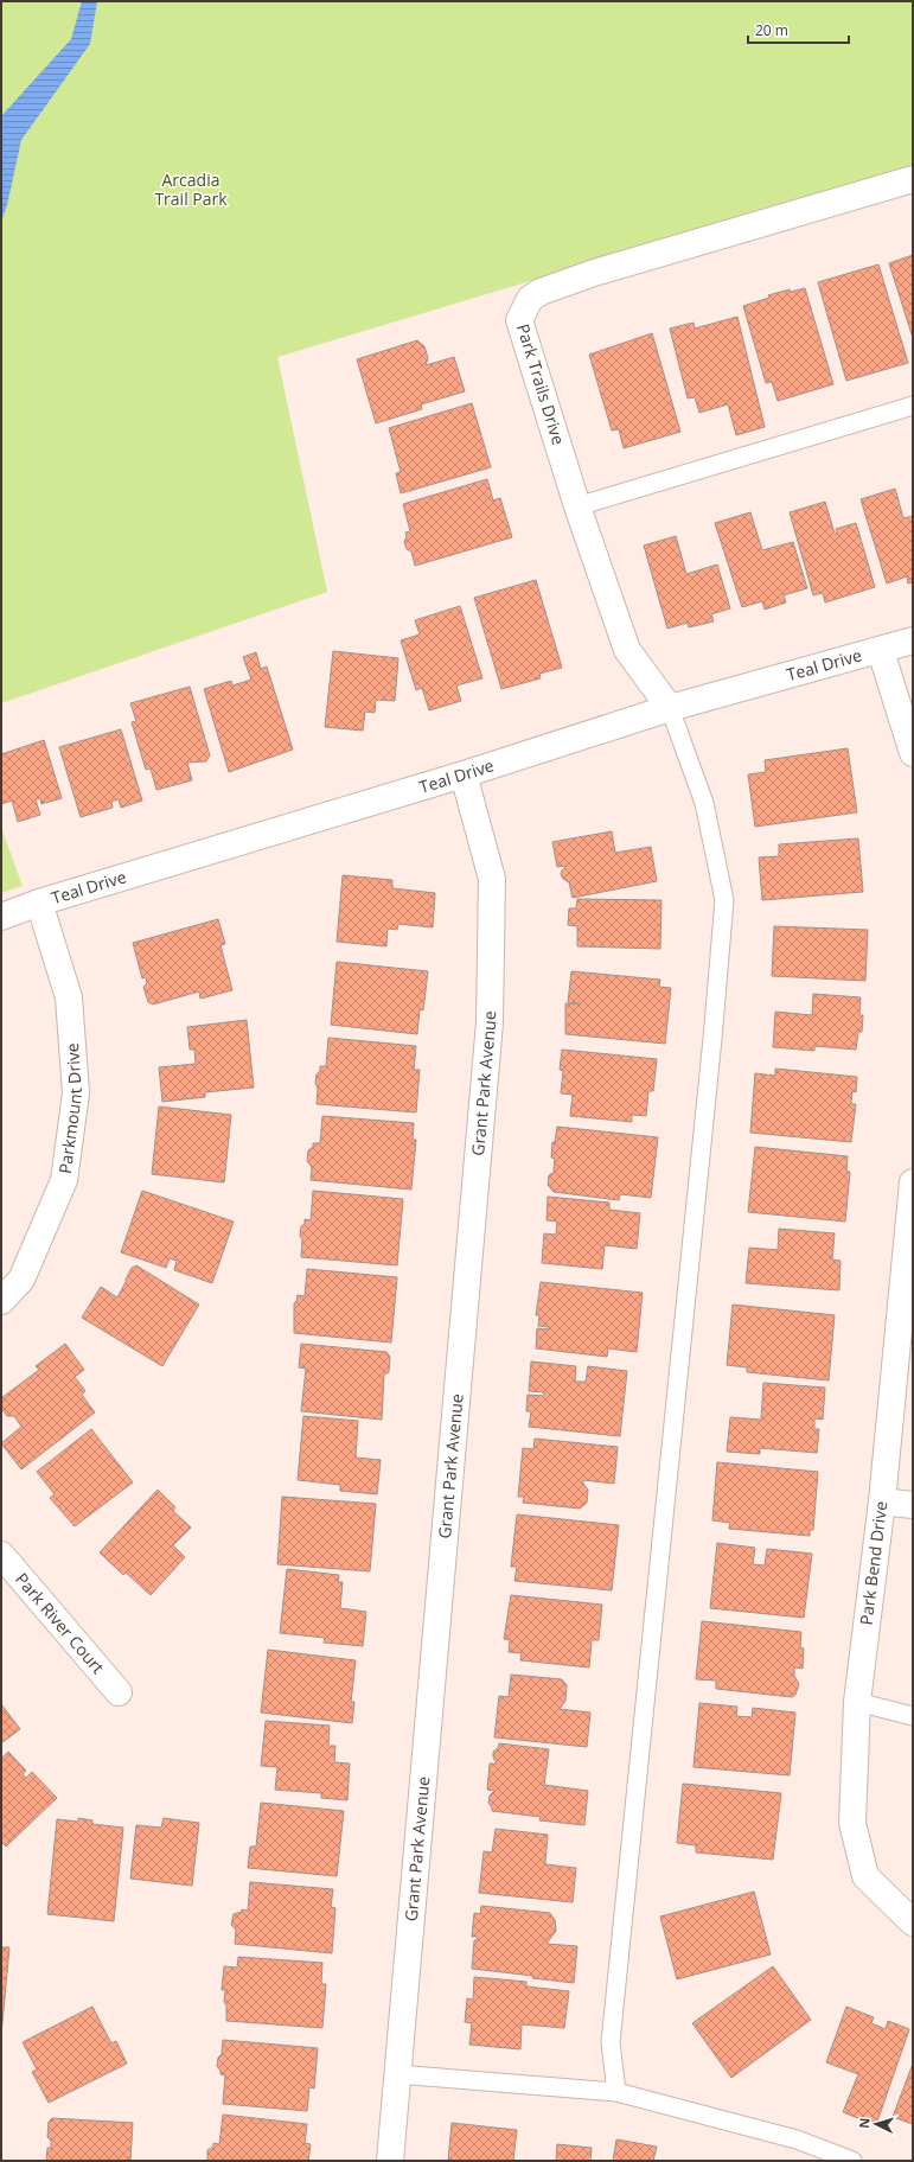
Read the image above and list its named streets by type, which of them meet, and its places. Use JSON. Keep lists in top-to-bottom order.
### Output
{
  "streets": {
    "street": [
      "Park Trails Drive",
      "Teal Drive",
      "Grant Park Avenue",
      "Parkmount Drive",
      "Park Bend Drive",
      "Park River Court"
    ]
  },
  "crossings": [
    ["Park Trails Drive", "Teal Drive"],
    ["Teal Drive", "Grant Park Avenue"],
    ["Teal Drive", "Parkmount Drive"]
  ],
  "parks": ["Arcadia Trail Park"],
  "scale_bar": "20 m",
  "north": "left"
}
